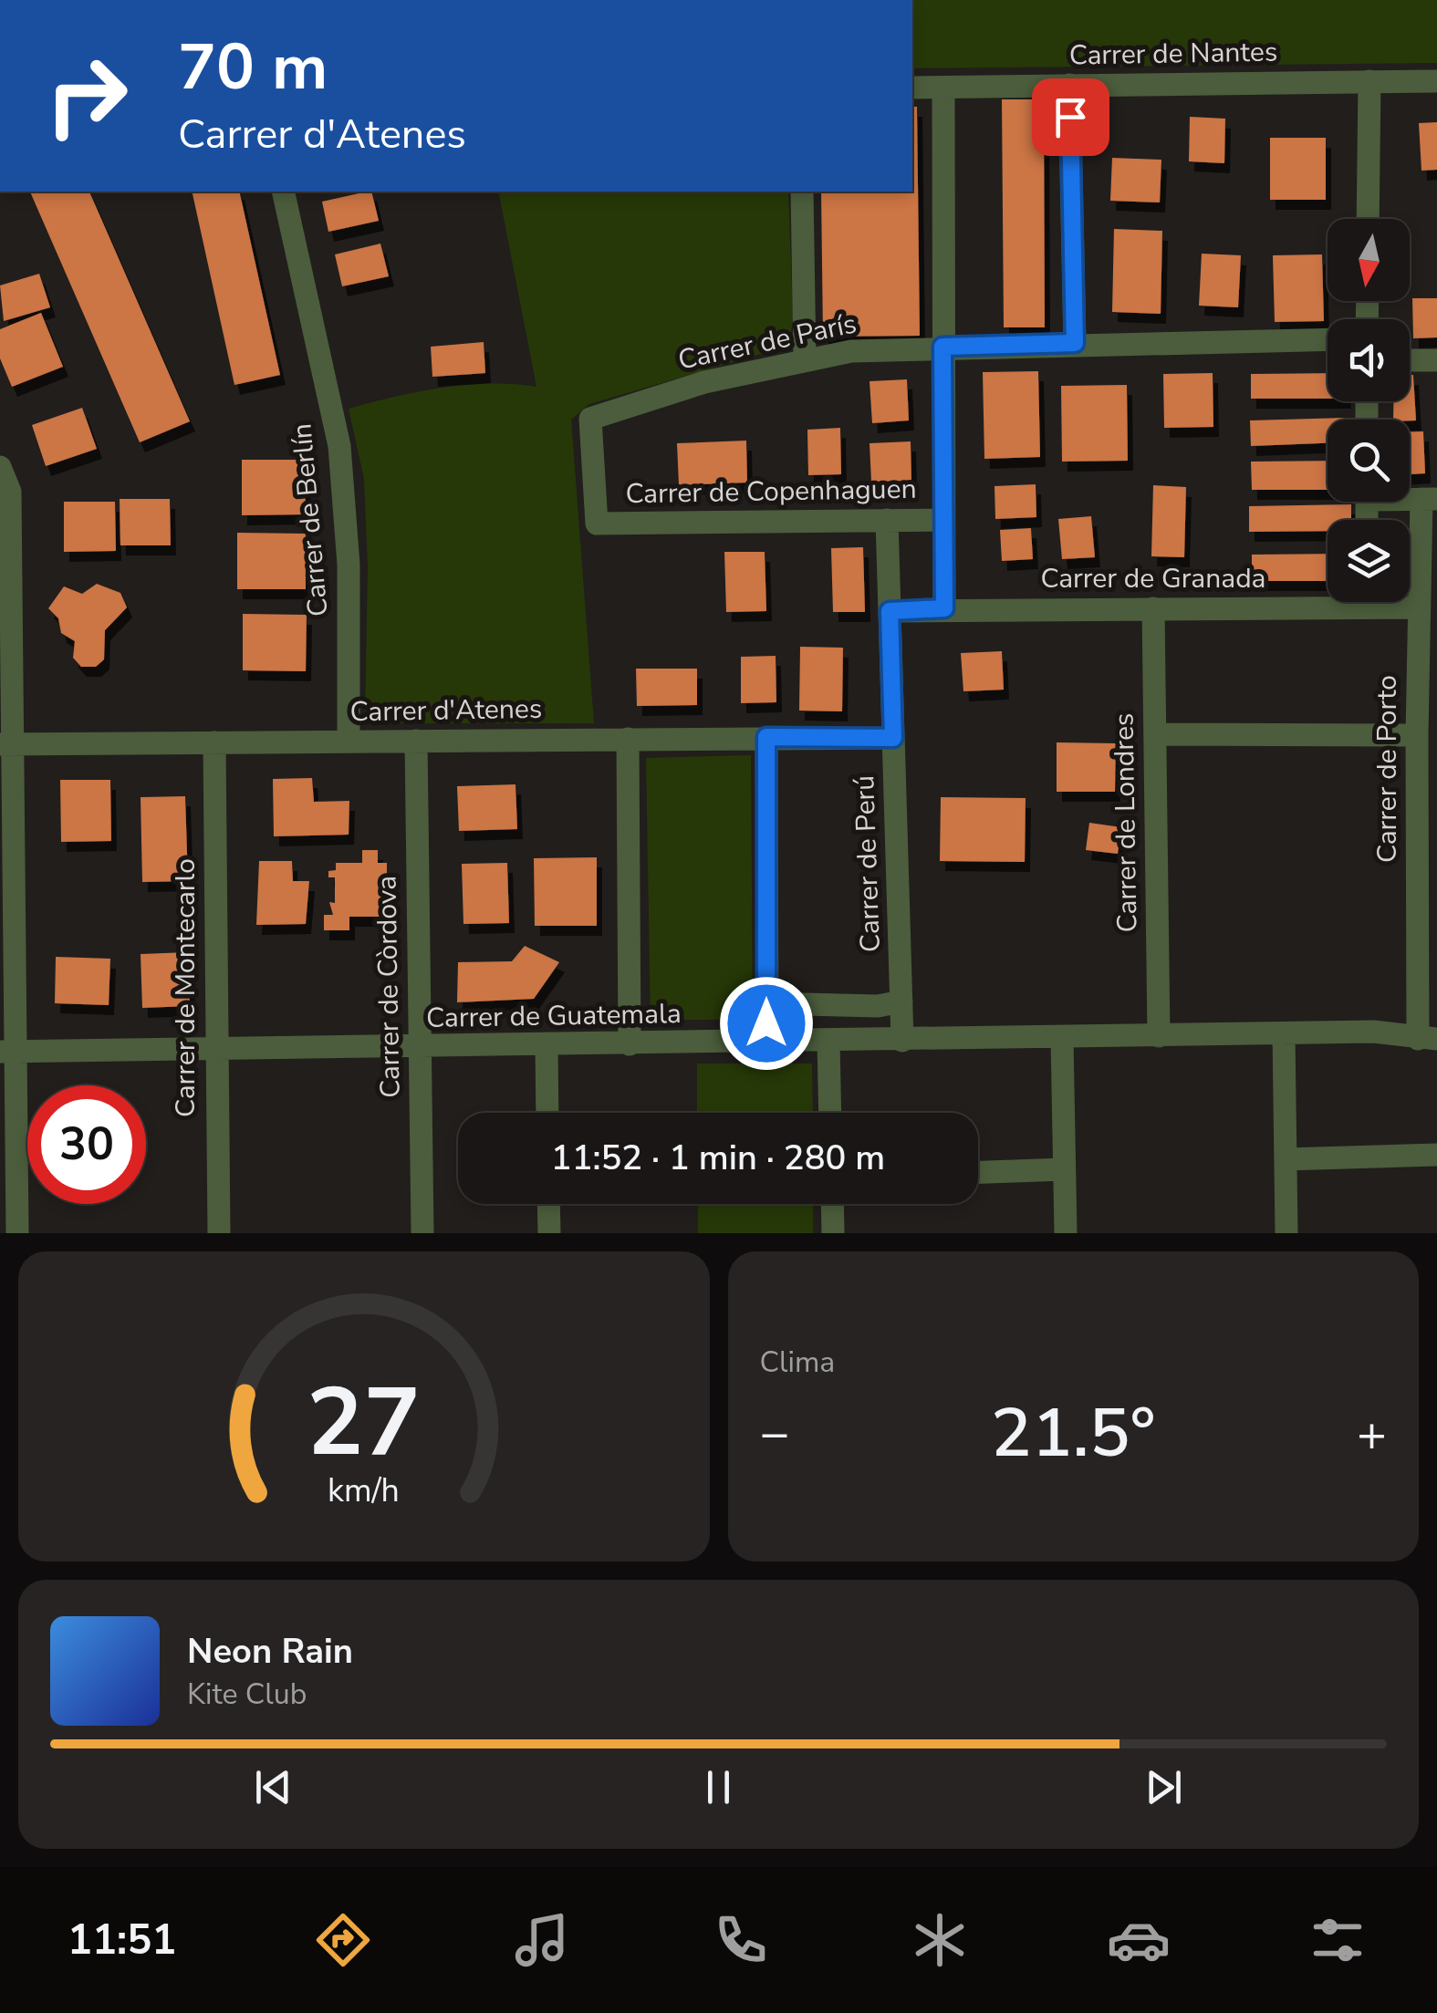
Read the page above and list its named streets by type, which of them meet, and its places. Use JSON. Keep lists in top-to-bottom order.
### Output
{
  "streets": {
    "street": [
      "Carrer de Nantes",
      "Carrer de París",
      "Carrer de Copenhaguen",
      "Carrer de Berlín",
      "Carrer de Granada",
      "Carrer d'Atenes",
      "Carrer de Porto",
      "Carrer de Londres",
      "Carrer de Perú",
      "Carrer de Còrdova",
      "Carrer de Montecarlo",
      "Carrer de Guatemala"
    ]
  },
  "crossings": [
    ["Carrer de París", "Carrer de Copenhaguen"],
    ["Carrer de Copenhaguen", "Carrer de Perú"],
    ["Carrer de Berlín", "Carrer d'Atenes"],
    ["Carrer de Granada", "Carrer de Porto"],
    ["Carrer de Granada", "Carrer de Londres"],
    ["Carrer de Granada", "Carrer de Perú"],
    ["Carrer d'Atenes", "Carrer de Perú"],
    ["Carrer d'Atenes", "Carrer de Còrdova"],
    ["Carrer d'Atenes", "Carrer de Montecarlo"],
    ["Carrer de Porto", "Carrer de Guatemala"],
    ["Carrer de Londres", "Carrer de Guatemala"],
    ["Carrer de Perú", "Carrer de Guatemala"],
    ["Carrer de Còrdova", "Carrer de Guatemala"],
    ["Carrer de Montecarlo", "Carrer de Guatemala"]
  ],
  "north": "bottom",
  "page": {
    "turn": ["70 m", "Carrer d'Atenes"],
    "limit": "30",
    "trip": "11:52 · 1 min · 280 m",
    "tile": "Clima",
    "heat": ["−", "21.5°", "+"],
    "song": ["Neon Rain", "Kite Club"],
    "tabs": "11:51",
    "gauge": ["27", "km/h"]
  }
}
